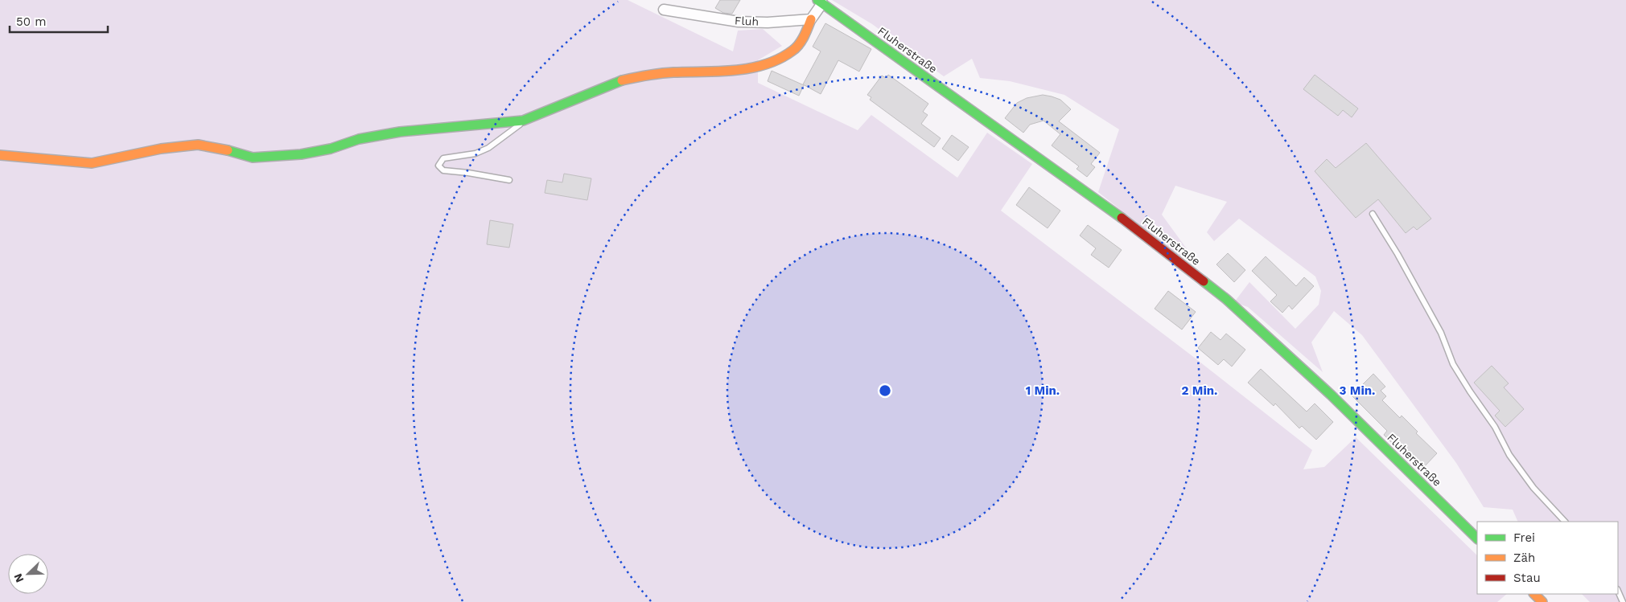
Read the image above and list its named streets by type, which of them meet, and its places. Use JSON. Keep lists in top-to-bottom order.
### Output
{
  "streets": {
    "street": ["Fluh", "Fluherstraße"]
  },
  "legend": ["Frei", "Zäh", "Stau"],
  "scale_bar": "50 m",
  "north": "bottom left",
  "rings": ["1 Min.", "2 Min.", "3 Min."]
}
